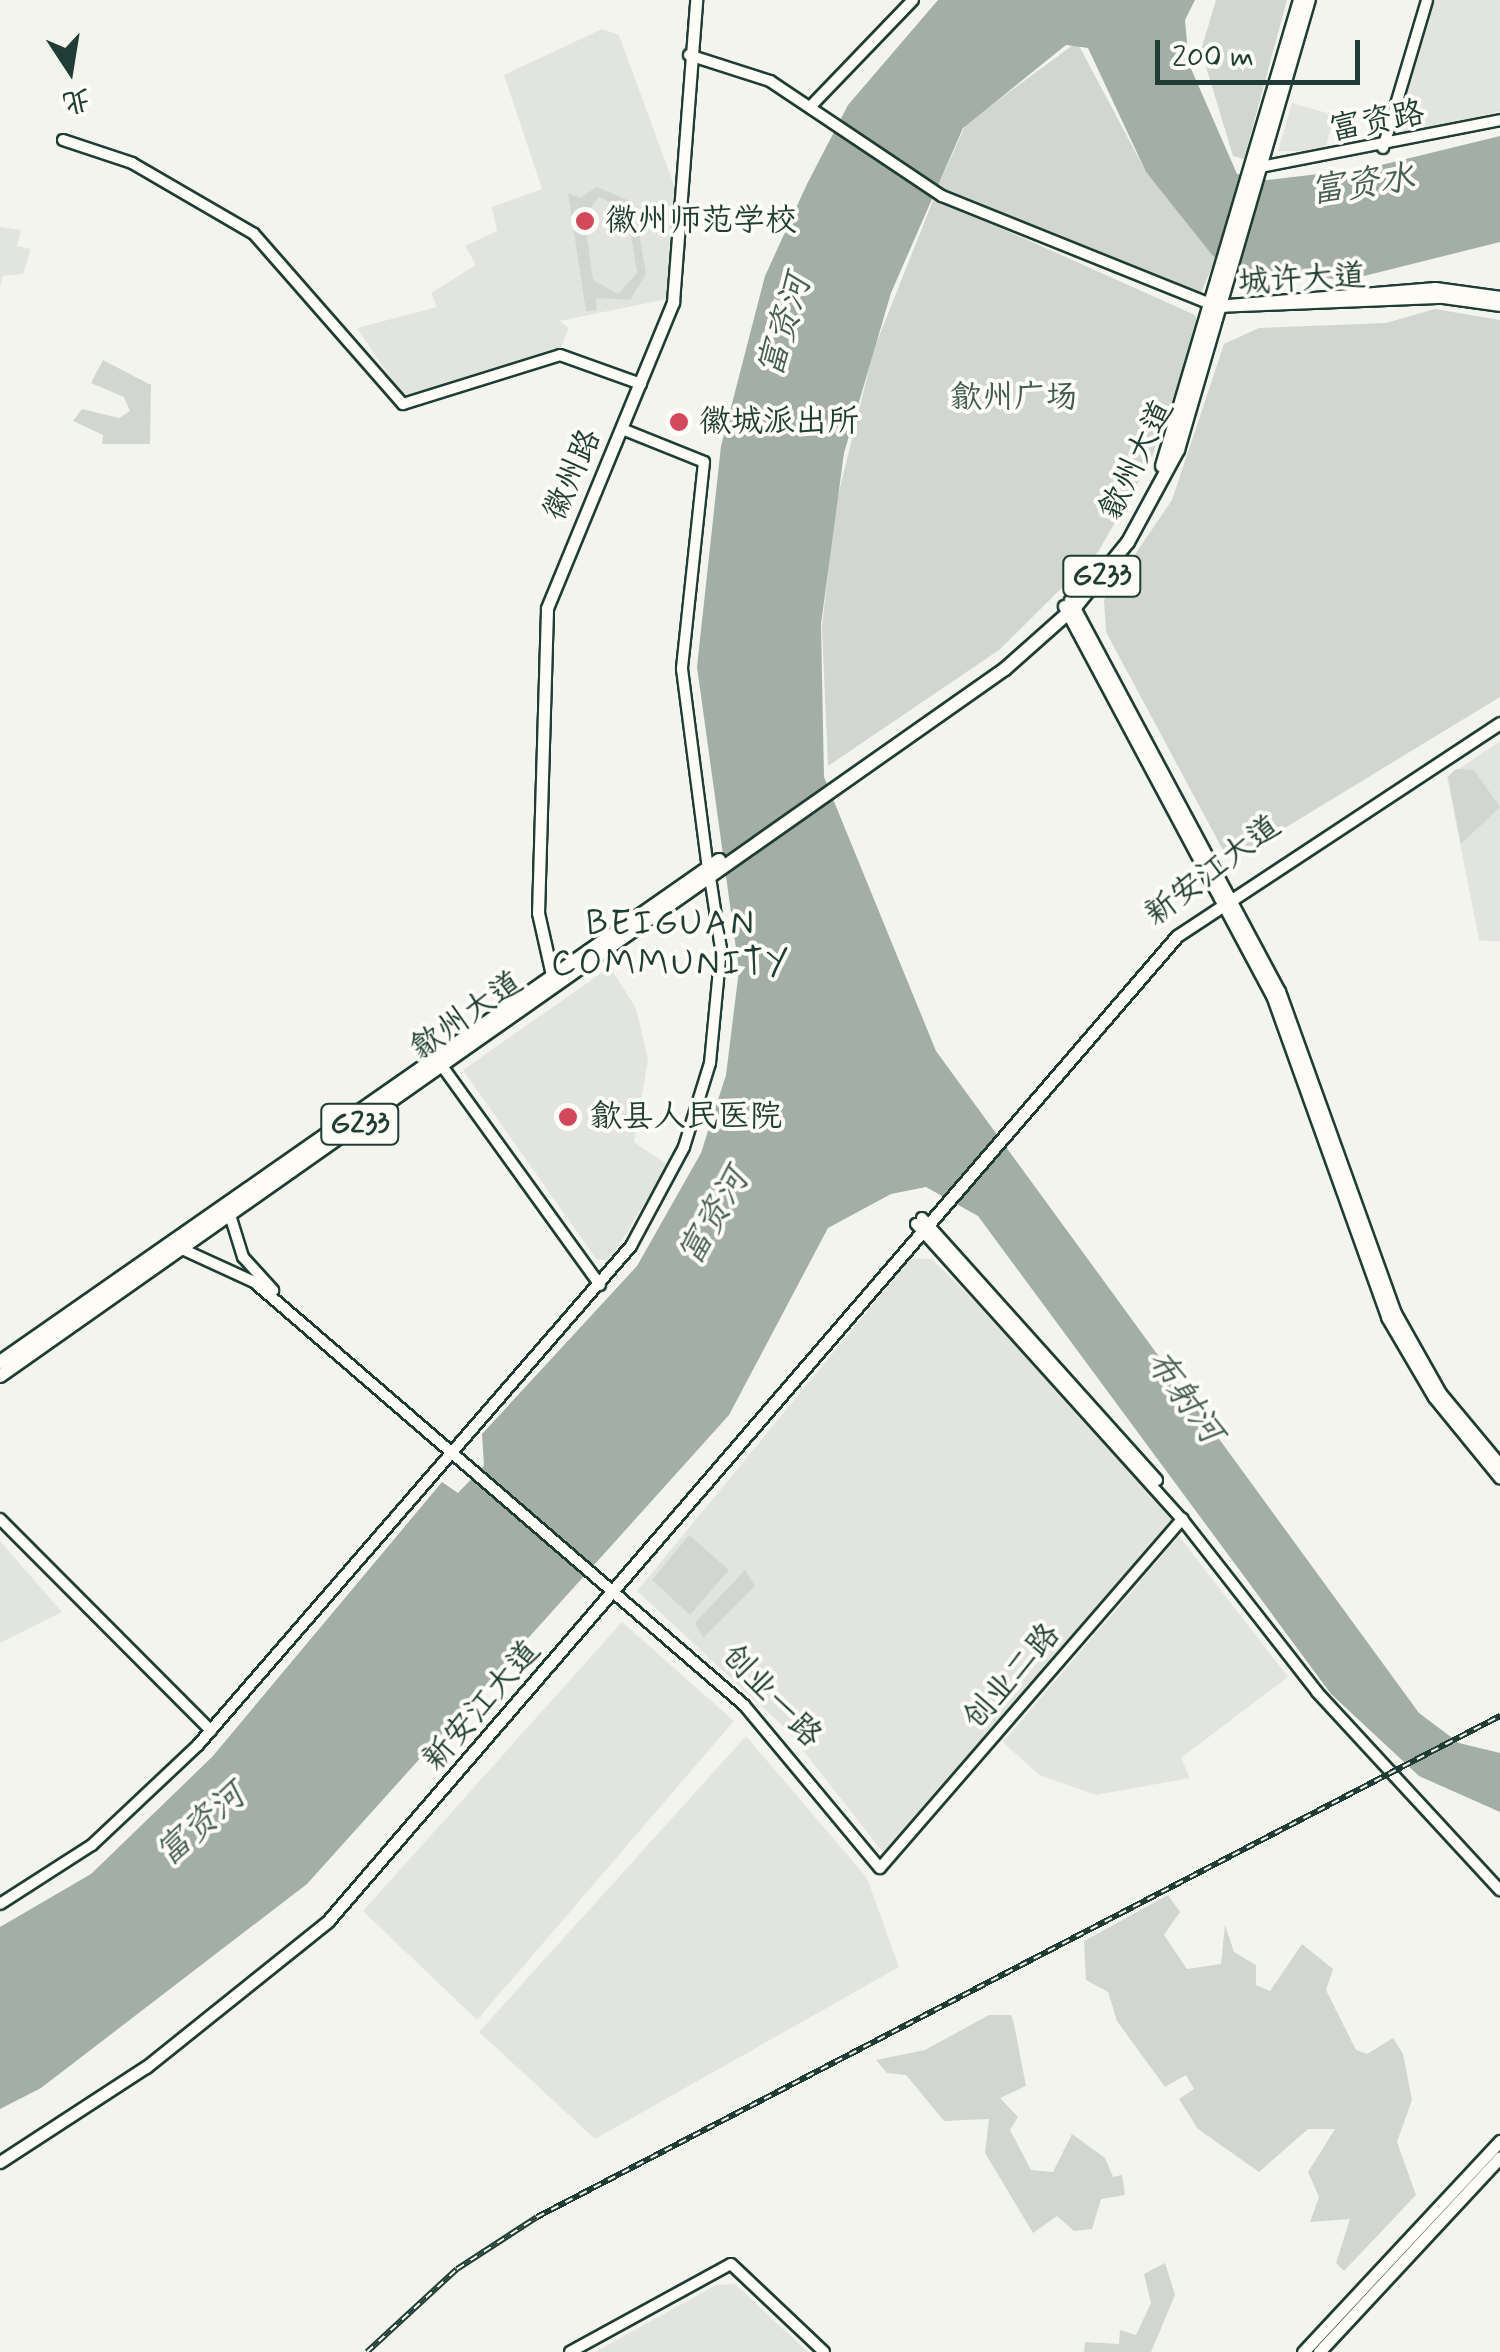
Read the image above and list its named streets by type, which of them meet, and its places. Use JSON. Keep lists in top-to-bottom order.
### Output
{
  "streets": {
    "highway": ["歙州大道", "G233"],
    "main road": ["城许大道", "徽州路", "新安江大道"],
    "street": ["富资路", "创业二路", "创业一路"]
  },
  "crossings": [
    ["富资路", "歙州大道"],
    ["富资路", "G233"],
    ["城许大道", "歙州大道"],
    ["歙州大道", "徽州路"],
    ["歙州大道", "G233"],
    ["新安江大道", "创业一路"],
    ["创业二路", "创业一路"]
  ],
  "districts": ["BEIGUAN COMMUNITY"],
  "water": ["富资水", "富资河", "布射河"],
  "parks": ["歙州广场"],
  "places": ["徽州师范学校", "徽城派出所", "歙县人民医院"],
  "scale_bar": "200 m",
  "north": "bottom"
}
